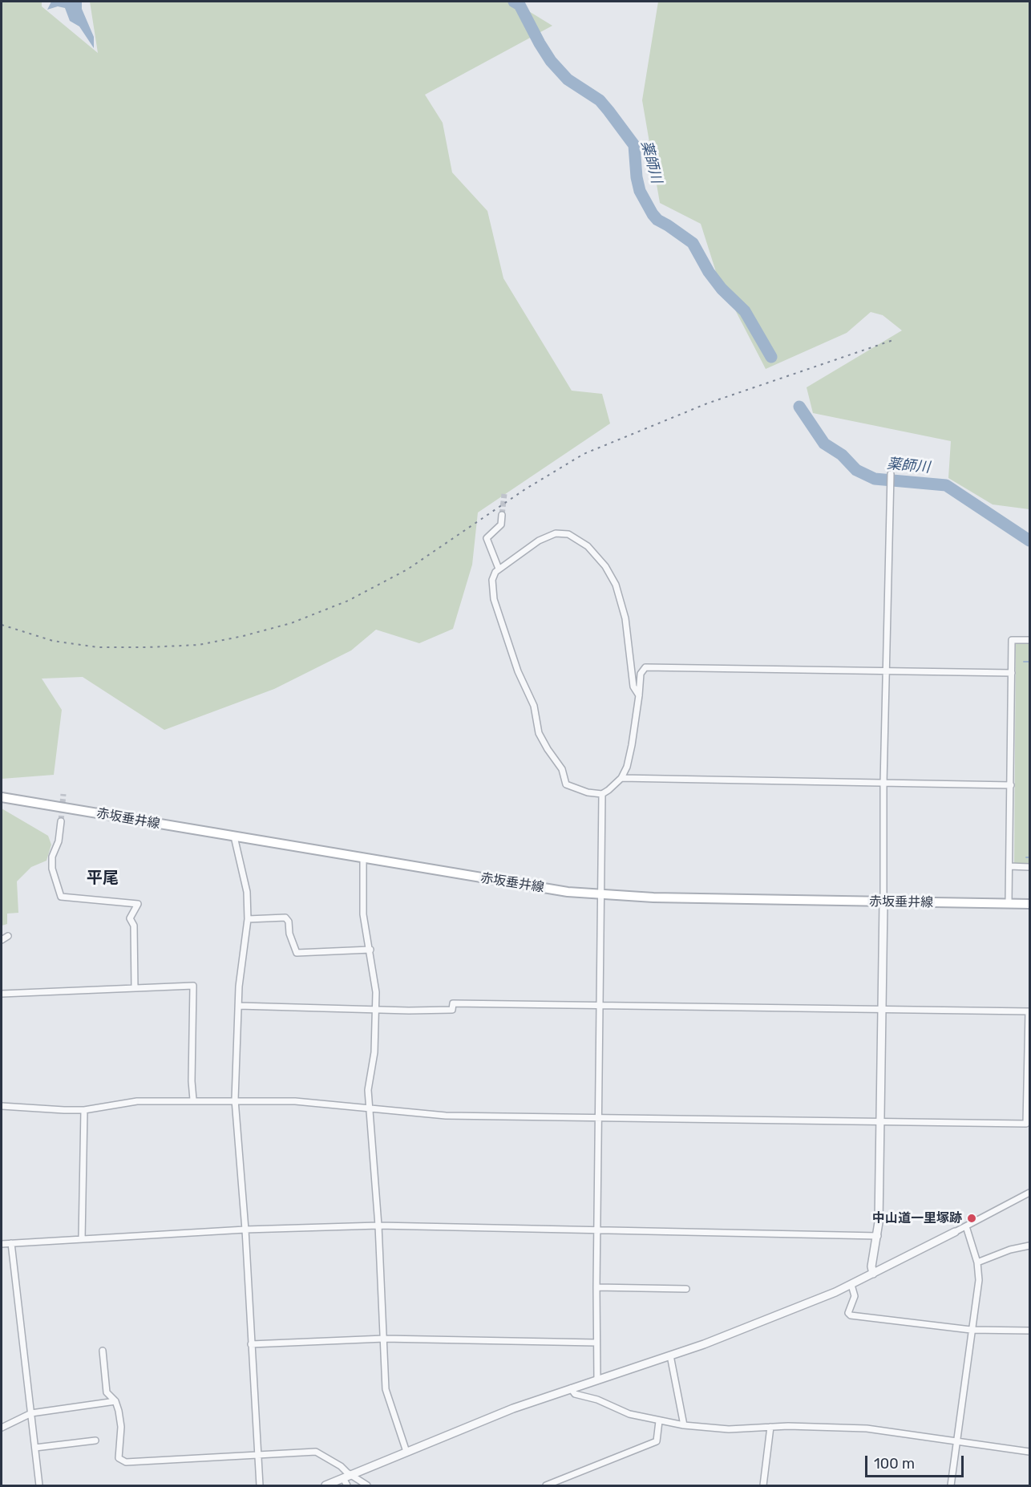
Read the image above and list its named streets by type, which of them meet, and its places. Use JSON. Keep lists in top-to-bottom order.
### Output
{
  "streets": {
    "main road": ["赤坂垂井線"]
  },
  "districts": ["平尾"],
  "water": ["薬師川"],
  "places": ["中山道一里塚跡"],
  "scale_bar": "100 m"
}
